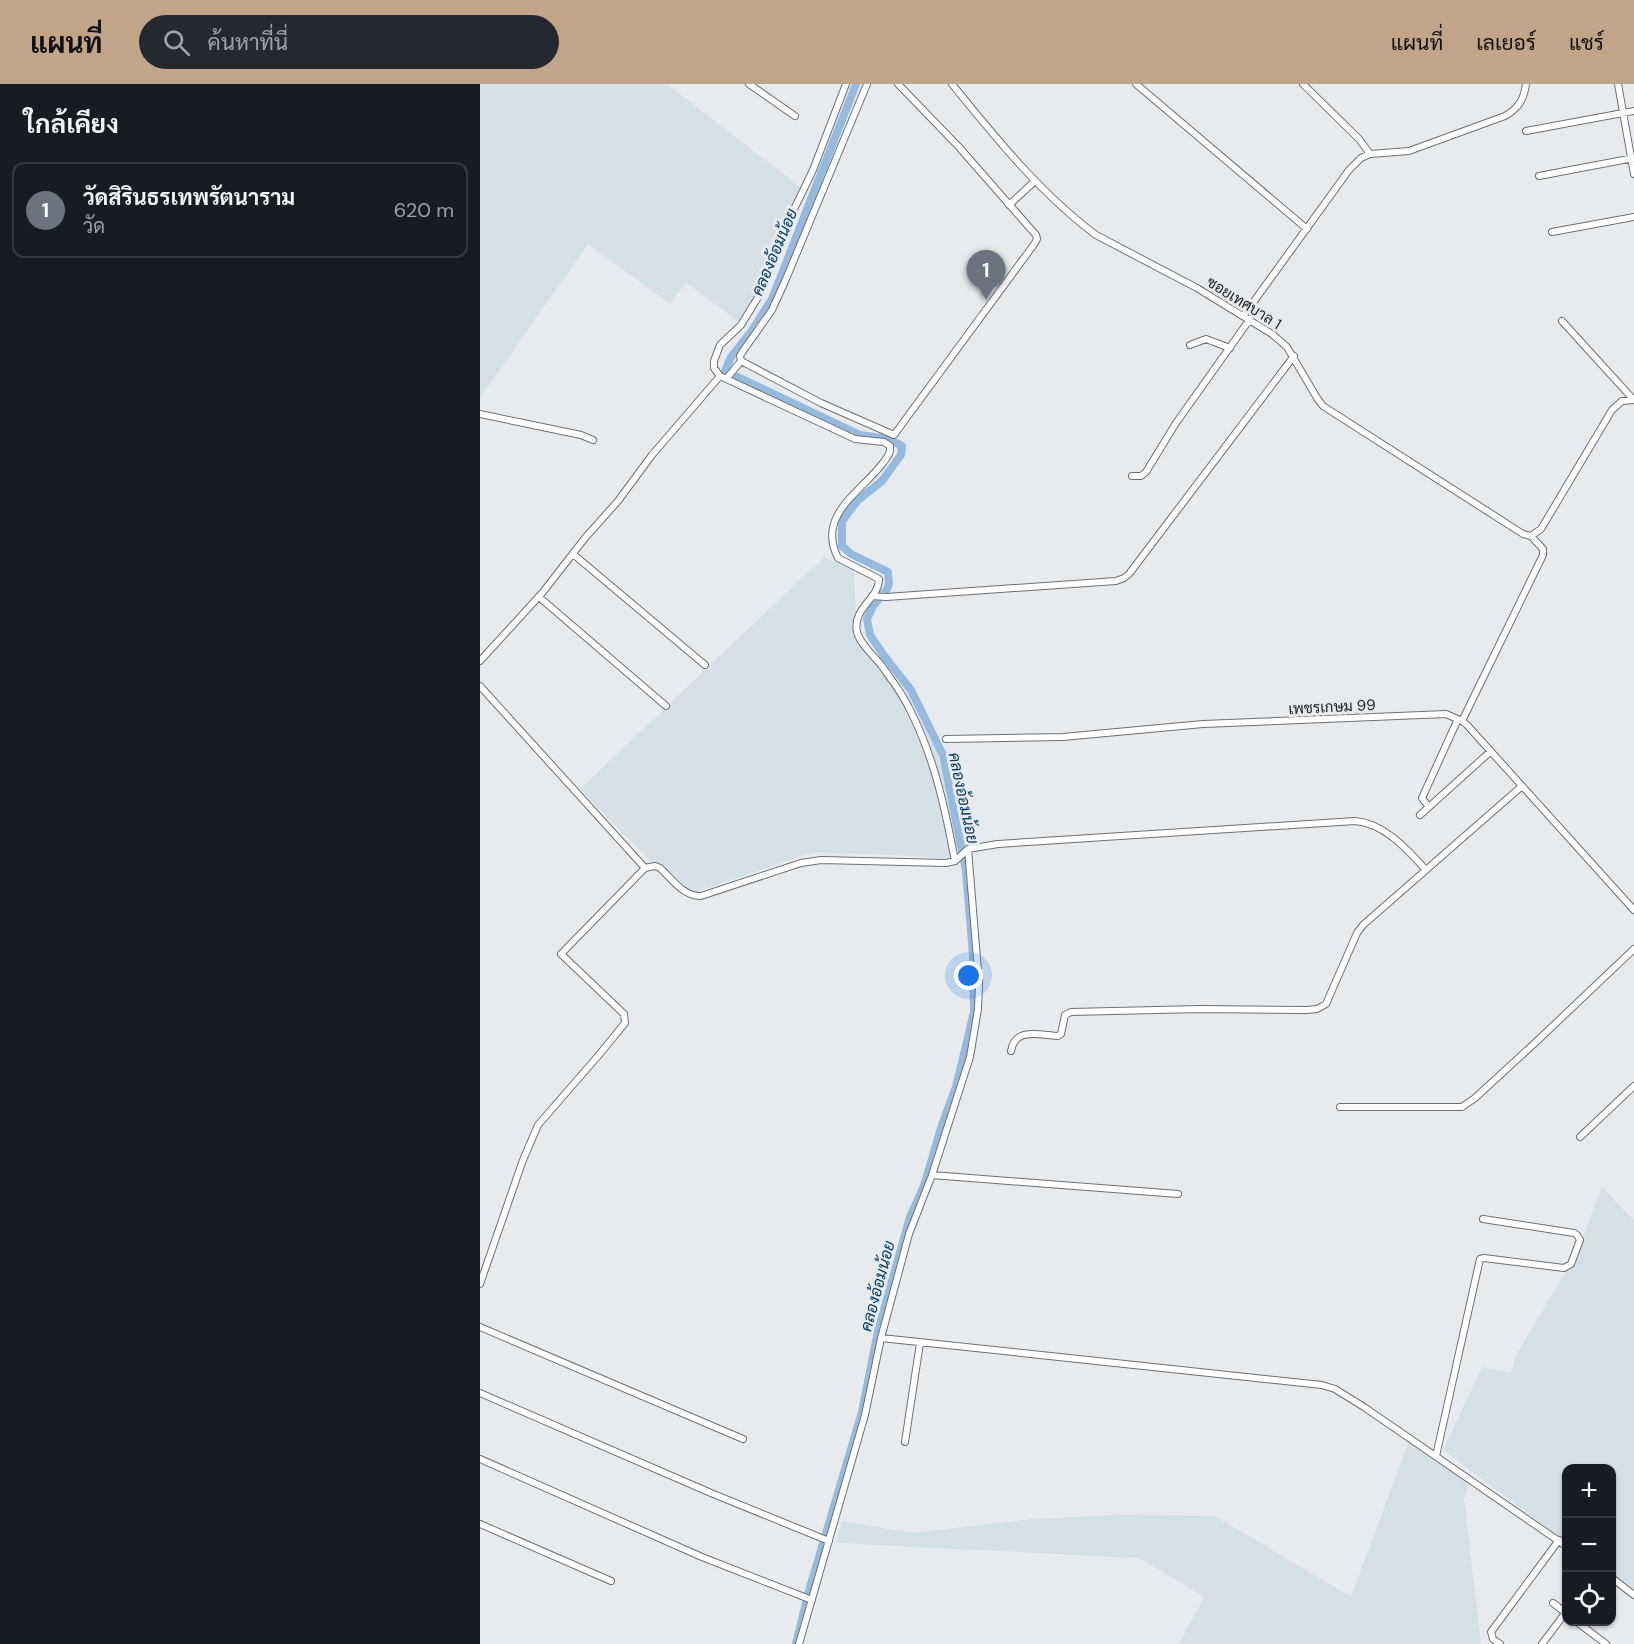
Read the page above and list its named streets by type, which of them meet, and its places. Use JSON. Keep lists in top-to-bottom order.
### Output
{
  "streets": {
    "street": ["ซอยเทศบาล 1", "เพชรเกษม 99"]
  },
  "water": ["คลองอ้อมน้อย"],
  "page": {
    "header": "แผนที่",
    "search": "ค้นหาที่นี่",
    "nav": ["แผนที่", "เลเยอร์", "แชร์"],
    "heading": "ใกล้เคียง",
    "list": [
      {
        "mark": "1",
        "name": "วัดสิรินธรเทพรัตนาราม",
        "note": "วัด",
        "value": "620 m"
      }
    ],
    "pins": "1",
    "map_buttons": ["+", "−"]
  }
}
